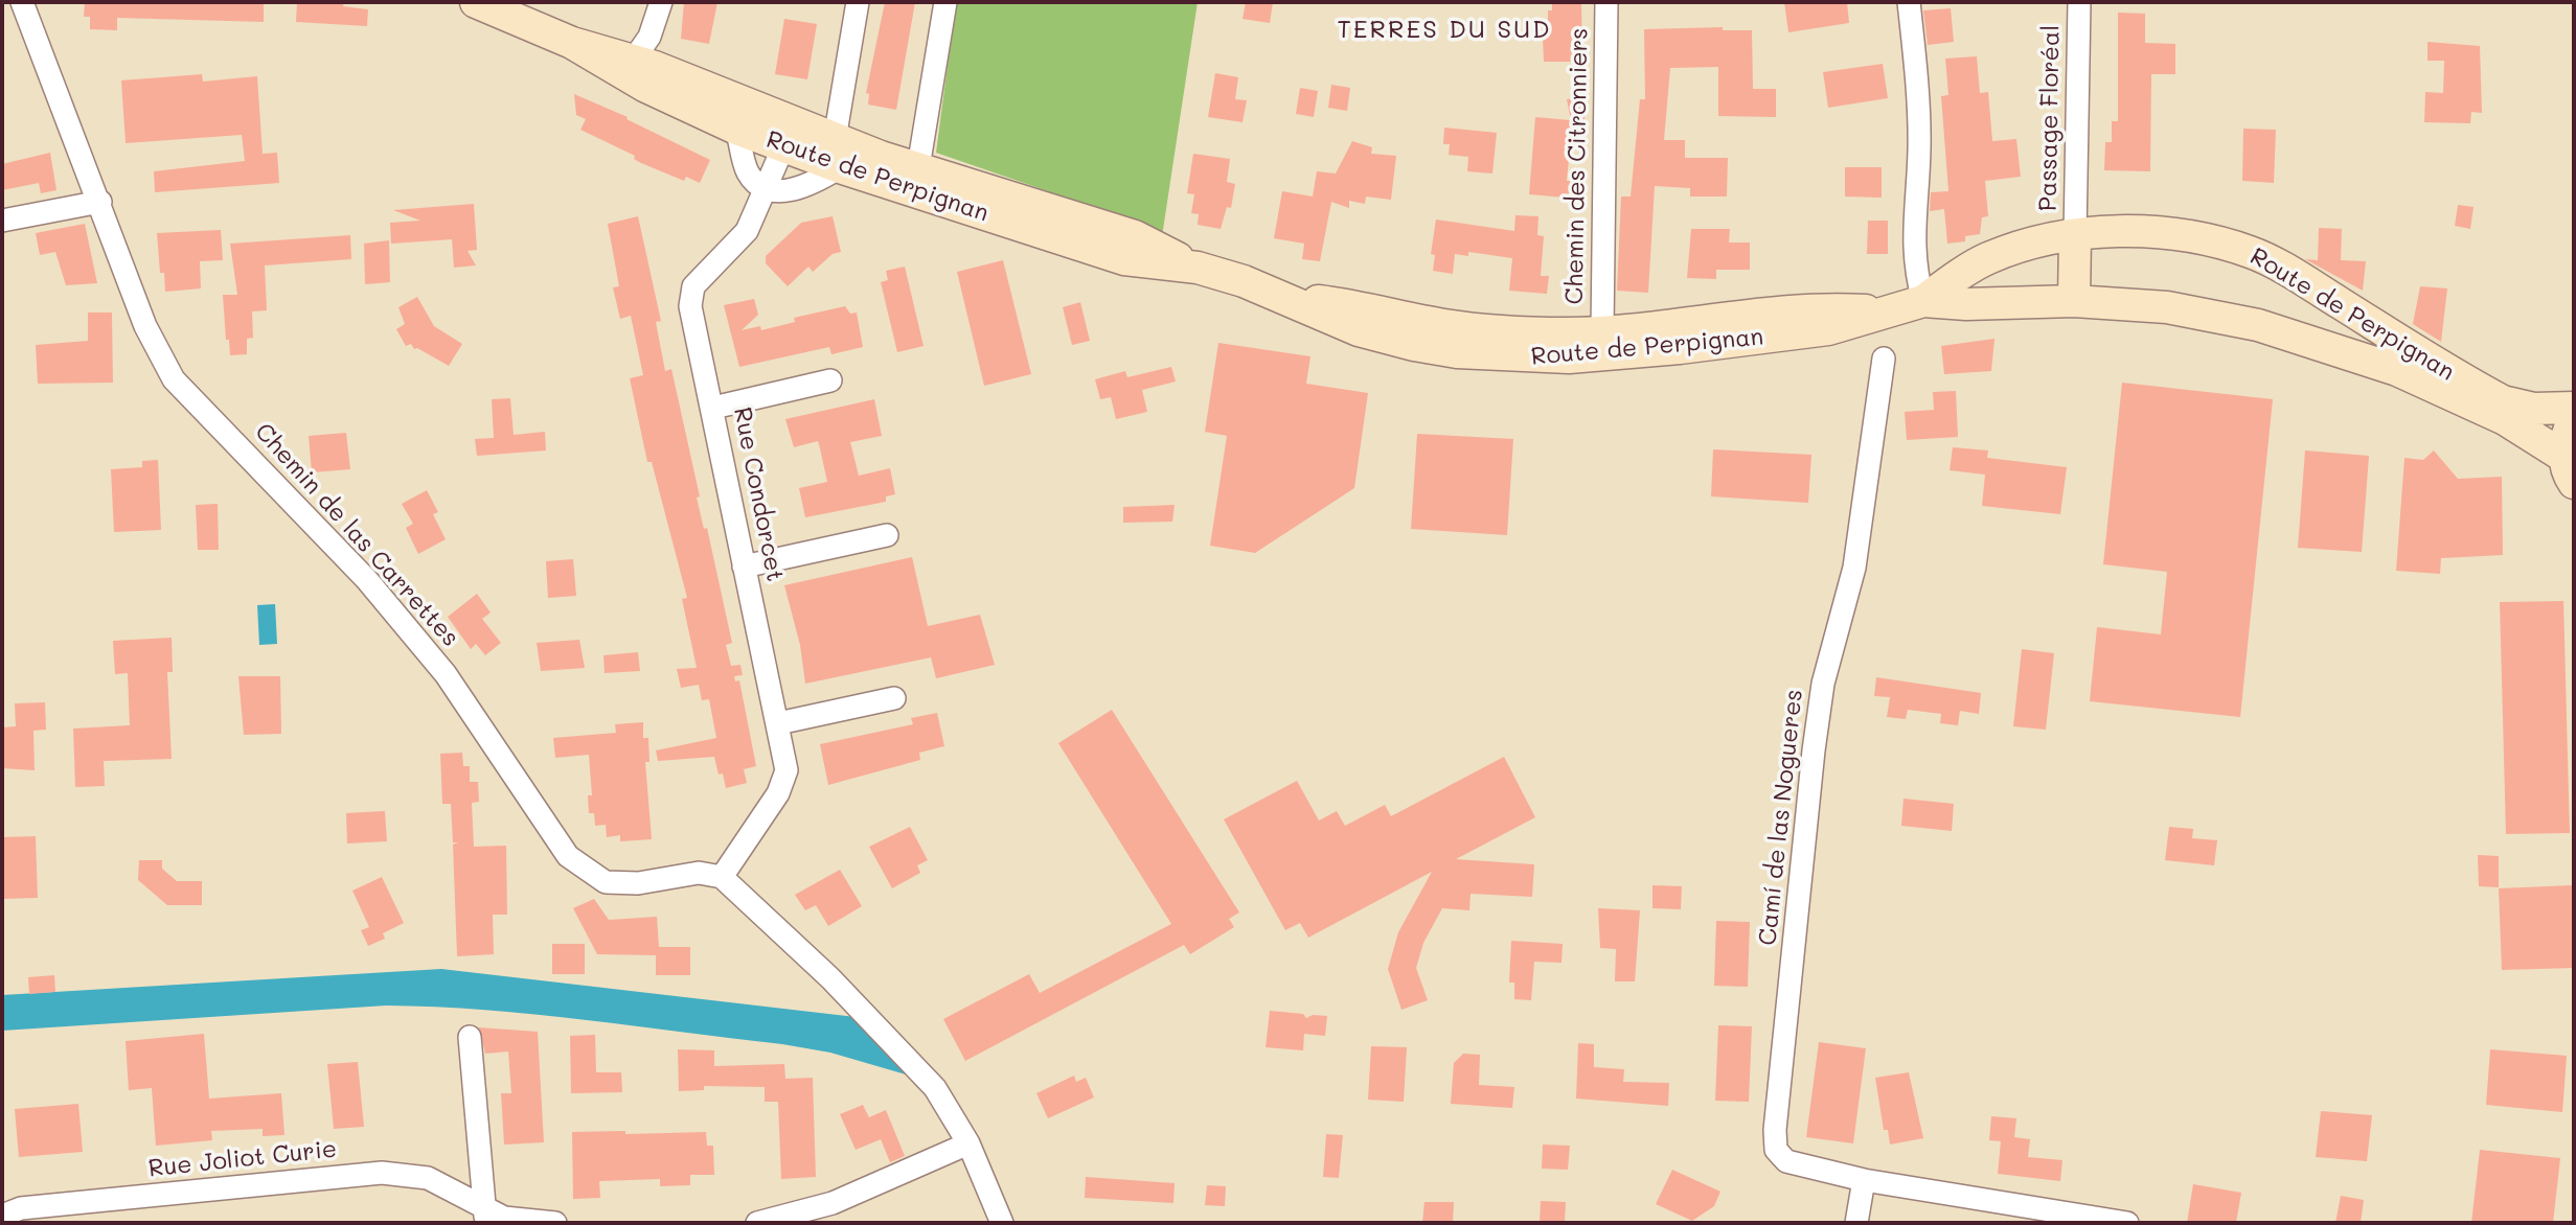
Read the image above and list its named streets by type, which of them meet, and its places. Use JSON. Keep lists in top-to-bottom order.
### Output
{
  "streets": {
    "main road": ["Route de Perpignan"],
    "street": [
      "Passage Floréal",
      "Chemin des Citronniers",
      "Rue Condorcet",
      "Chemin de las Carrettes",
      "Camí de las Nogueres",
      "Rue Joliot Curie"
    ]
  },
  "crossings": [
    ["Passage Floréal", "Route de Perpignan"],
    ["Chemin des Citronniers", "Route de Perpignan"],
    ["Route de Perpignan", "Rue Condorcet"],
    ["Rue Condorcet", "Chemin de las Carrettes"]
  ],
  "districts": ["TERRES DU SUD"]
}
